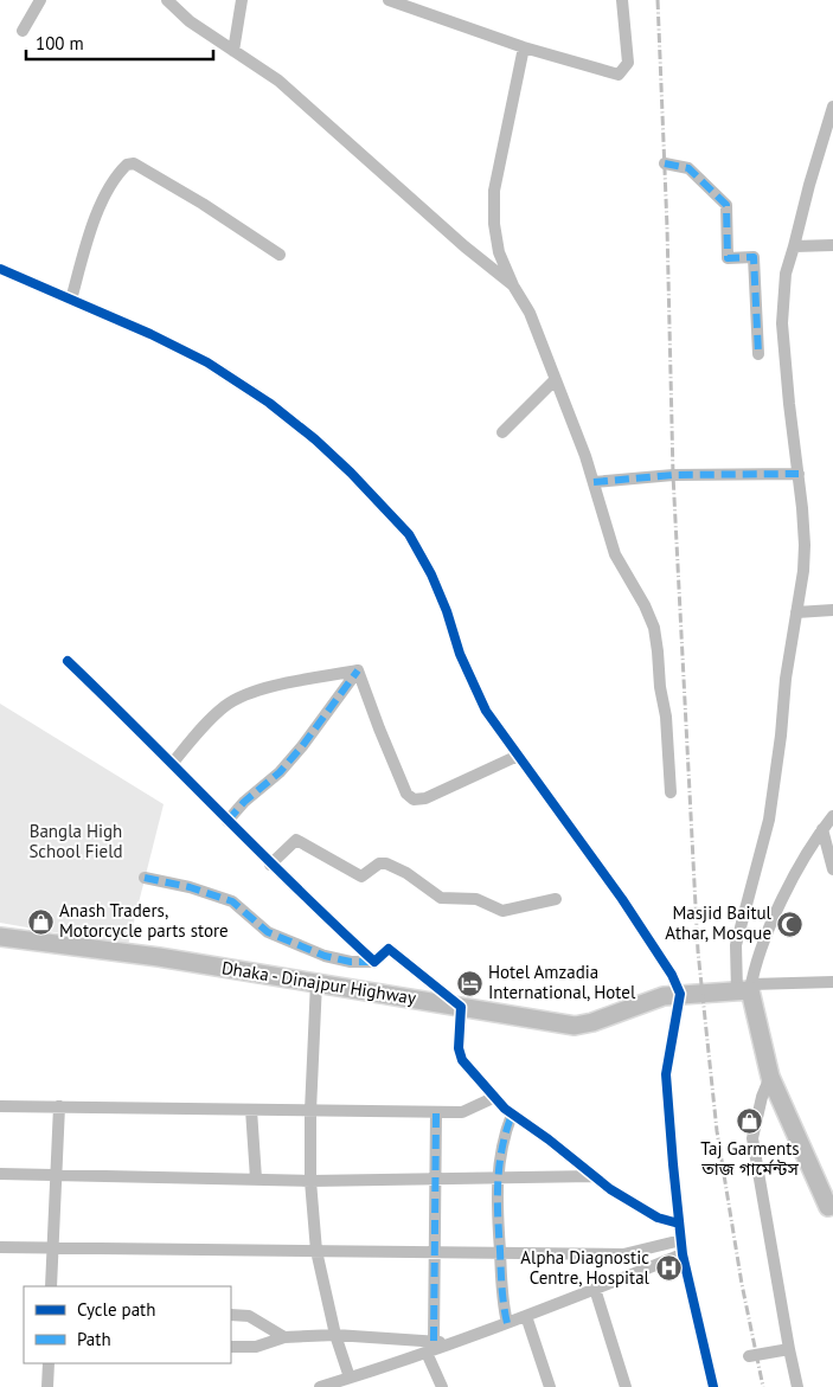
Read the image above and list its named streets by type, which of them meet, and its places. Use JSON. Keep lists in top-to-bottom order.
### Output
{
  "streets": {
    "highway": ["Dhaka - Dinajpur Highway"]
  },
  "parks": ["Bangla High School Field"],
  "places": {
    "shop": ["Anash Traders, Motorcycle parts store", "Taj Garments তাজ গার্মেন্টস"],
    "mosque": ["Masjid Baitul Athar, Mosque"],
    "hotel": ["Hotel Amzadia International, Hotel"],
    "hospital": ["Alpha Diagnostic Centre, Hospital"]
  },
  "legend": ["Cycle path", "Path"],
  "scale_bar": "100 m"
}
